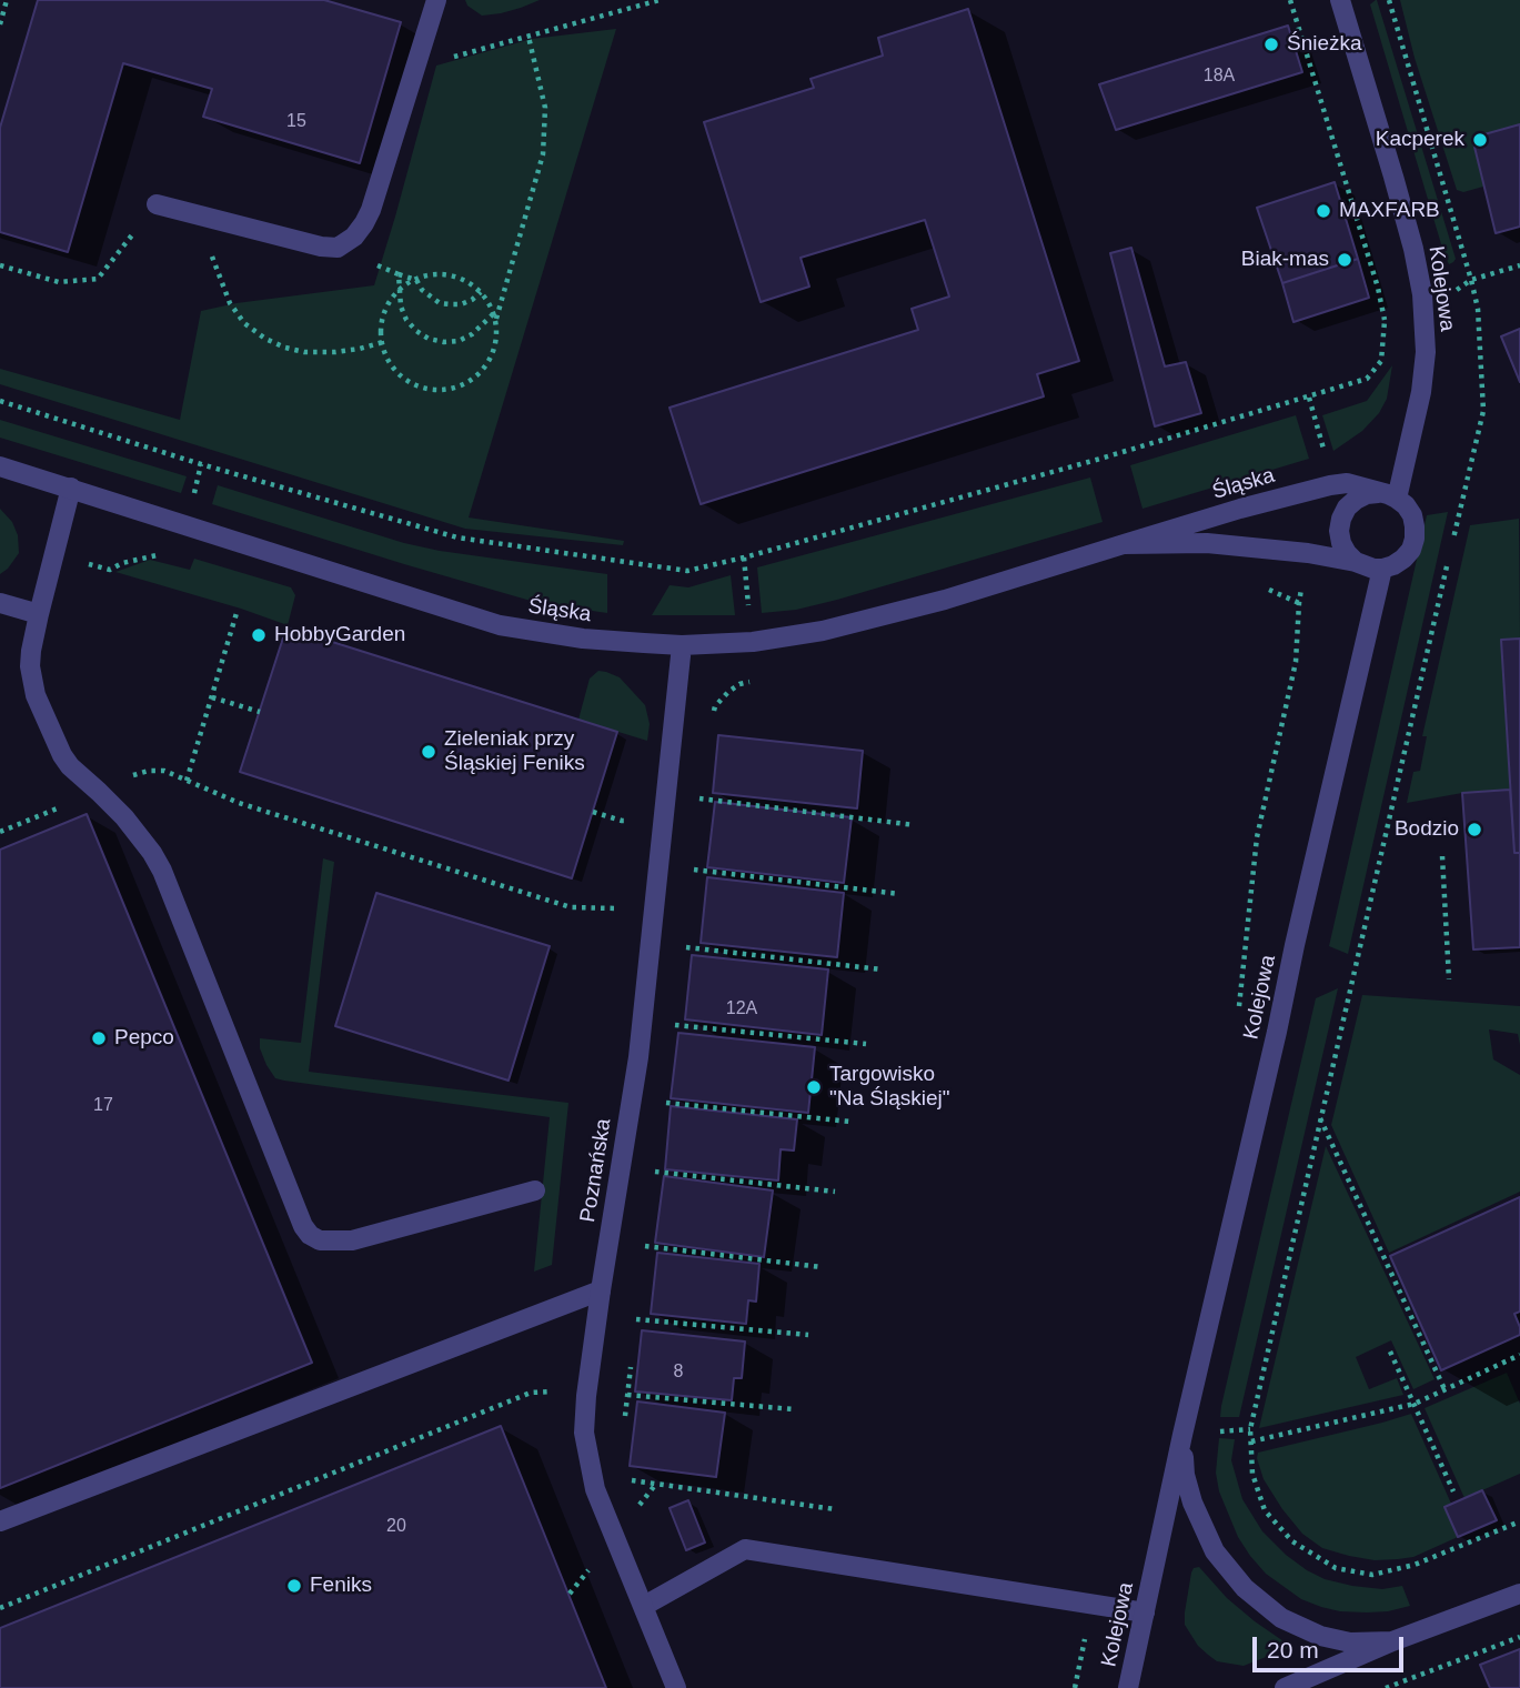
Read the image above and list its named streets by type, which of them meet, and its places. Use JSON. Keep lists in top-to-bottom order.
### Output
{
  "streets": {
    "street": ["Kolejowa", "Śląska", "Poznańska"]
  },
  "crossings": [
    ["Kolejowa", "Śląska"],
    ["Śląska", "Poznańska"]
  ],
  "places": [
    "Śnieżka",
    "Kacperek",
    "MAXFARB",
    "Biak-mas",
    "HobbyGarden",
    "Zieleniak przy Śląskiej Feniks",
    "Bodzio",
    "Pepco",
    "Targowisko \"Na Śląskiej\"",
    "Feniks"
  ],
  "house_numbers": [
    "18A",
    "15",
    "12A",
    "17",
    "8",
    "20"
  ],
  "scale_bar": "20 m"
}
